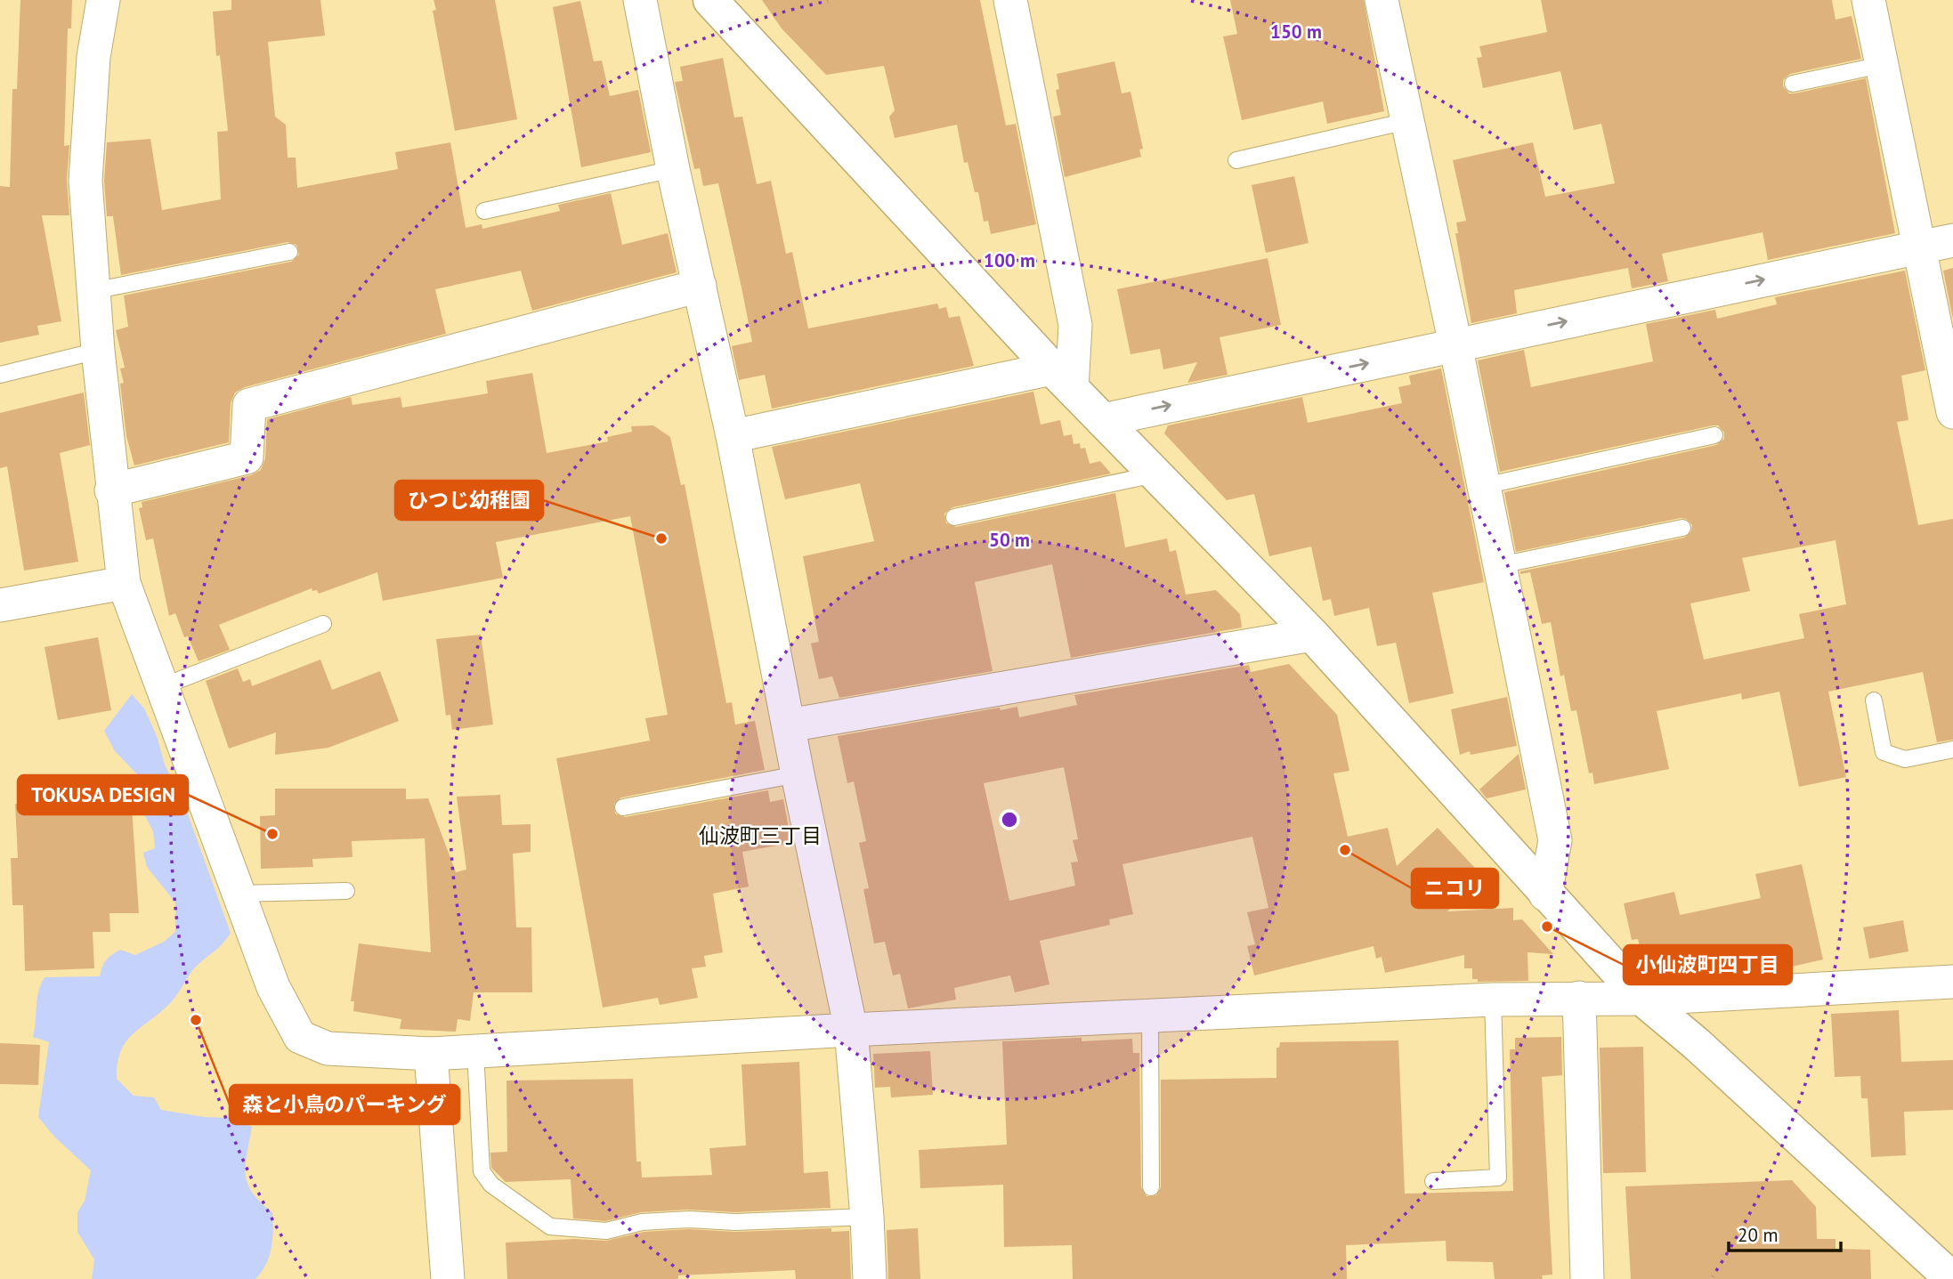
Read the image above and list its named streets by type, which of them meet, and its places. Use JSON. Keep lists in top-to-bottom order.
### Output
{
  "districts": ["仙波町三丁目"],
  "places": [
    "ひつじ幼稚園",
    "TOKUSA DESIGN",
    "ニコリ",
    "小仙波町四丁目",
    "森と小鳥のパーキング"
  ],
  "scale_bar": "20 m",
  "rings": ["150 m", "100 m", "50 m"]
}
